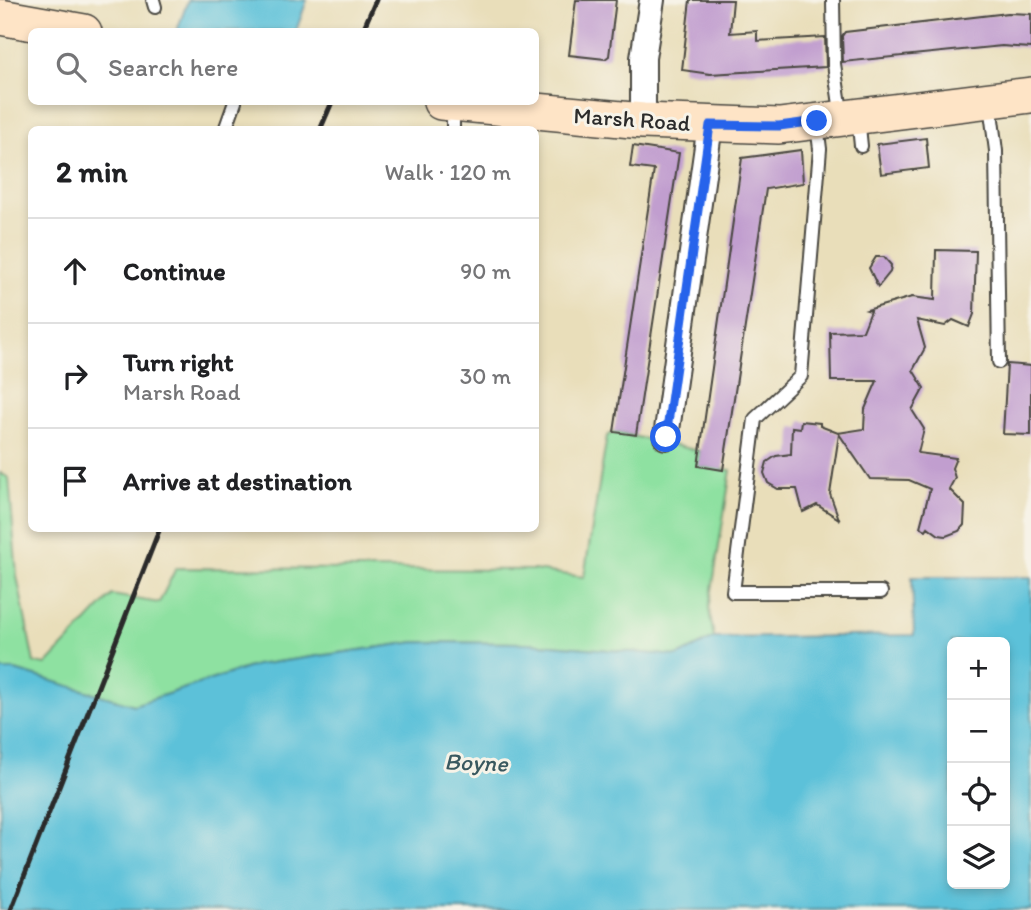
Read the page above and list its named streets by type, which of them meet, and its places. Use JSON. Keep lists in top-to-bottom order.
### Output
{
  "streets": {
    "main road": ["Marsh Road"]
  },
  "water": ["Boyne"],
  "page": {
    "search": "Search here",
    "heading": ["2 min", "Walk · 120 m"],
    "list": [
      ["Continue", "90 m"],
      ["Turn right", "Marsh Road", "30 m"],
      "Arrive at destination"
    ],
    "map_buttons": ["+", "−"]
  }
}
